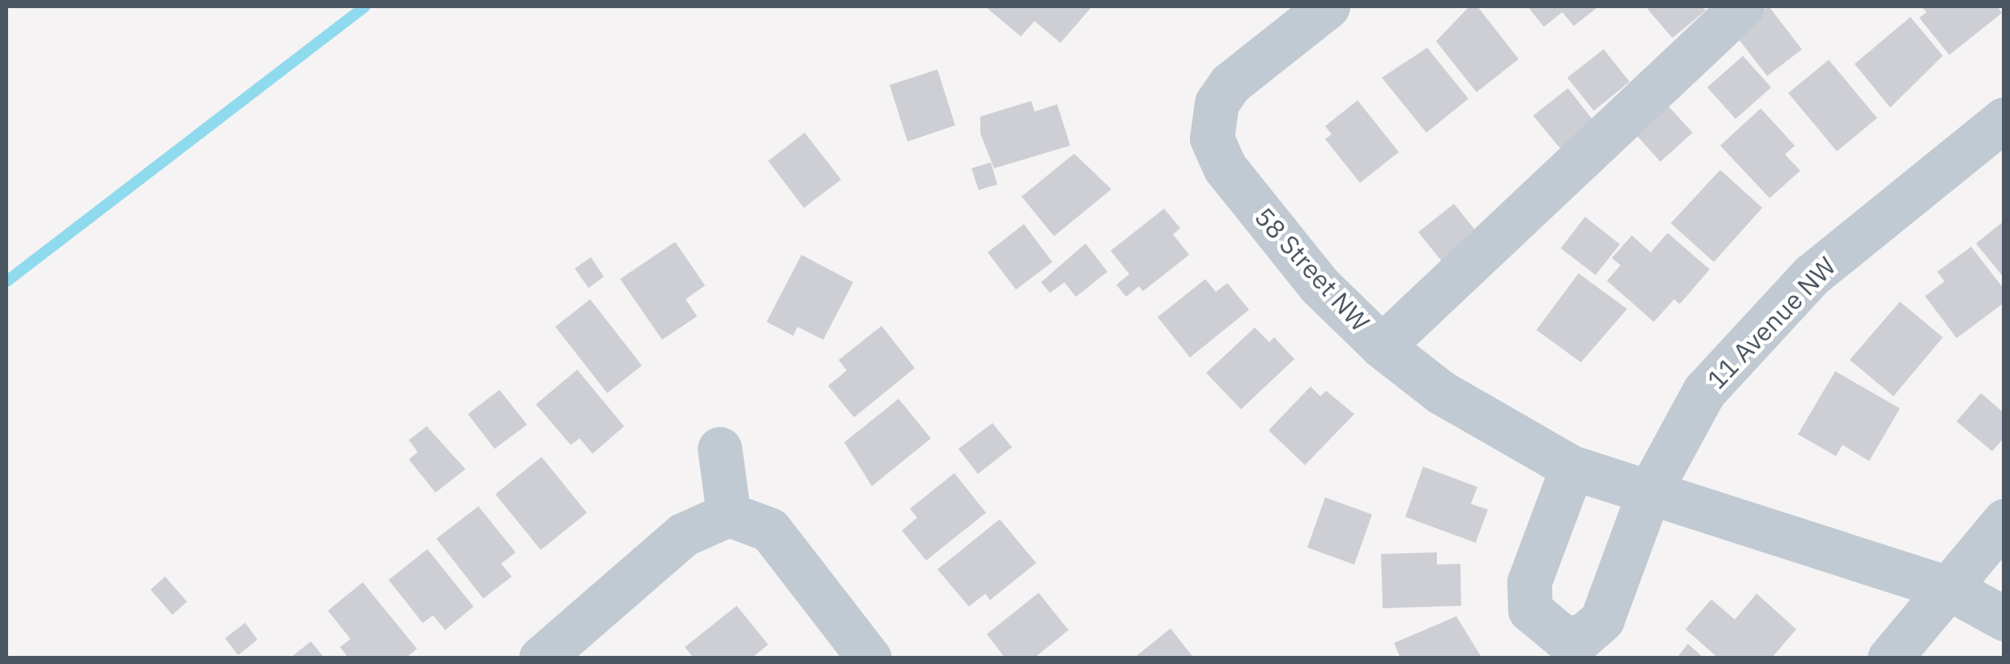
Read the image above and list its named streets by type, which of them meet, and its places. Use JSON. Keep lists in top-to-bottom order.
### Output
{
  "streets": {
    "street": ["58 Street NW", "11 Avenue NW"]
  },
  "crossings": [
    ["58 Street NW", "11 Avenue NW"]
  ]
}
